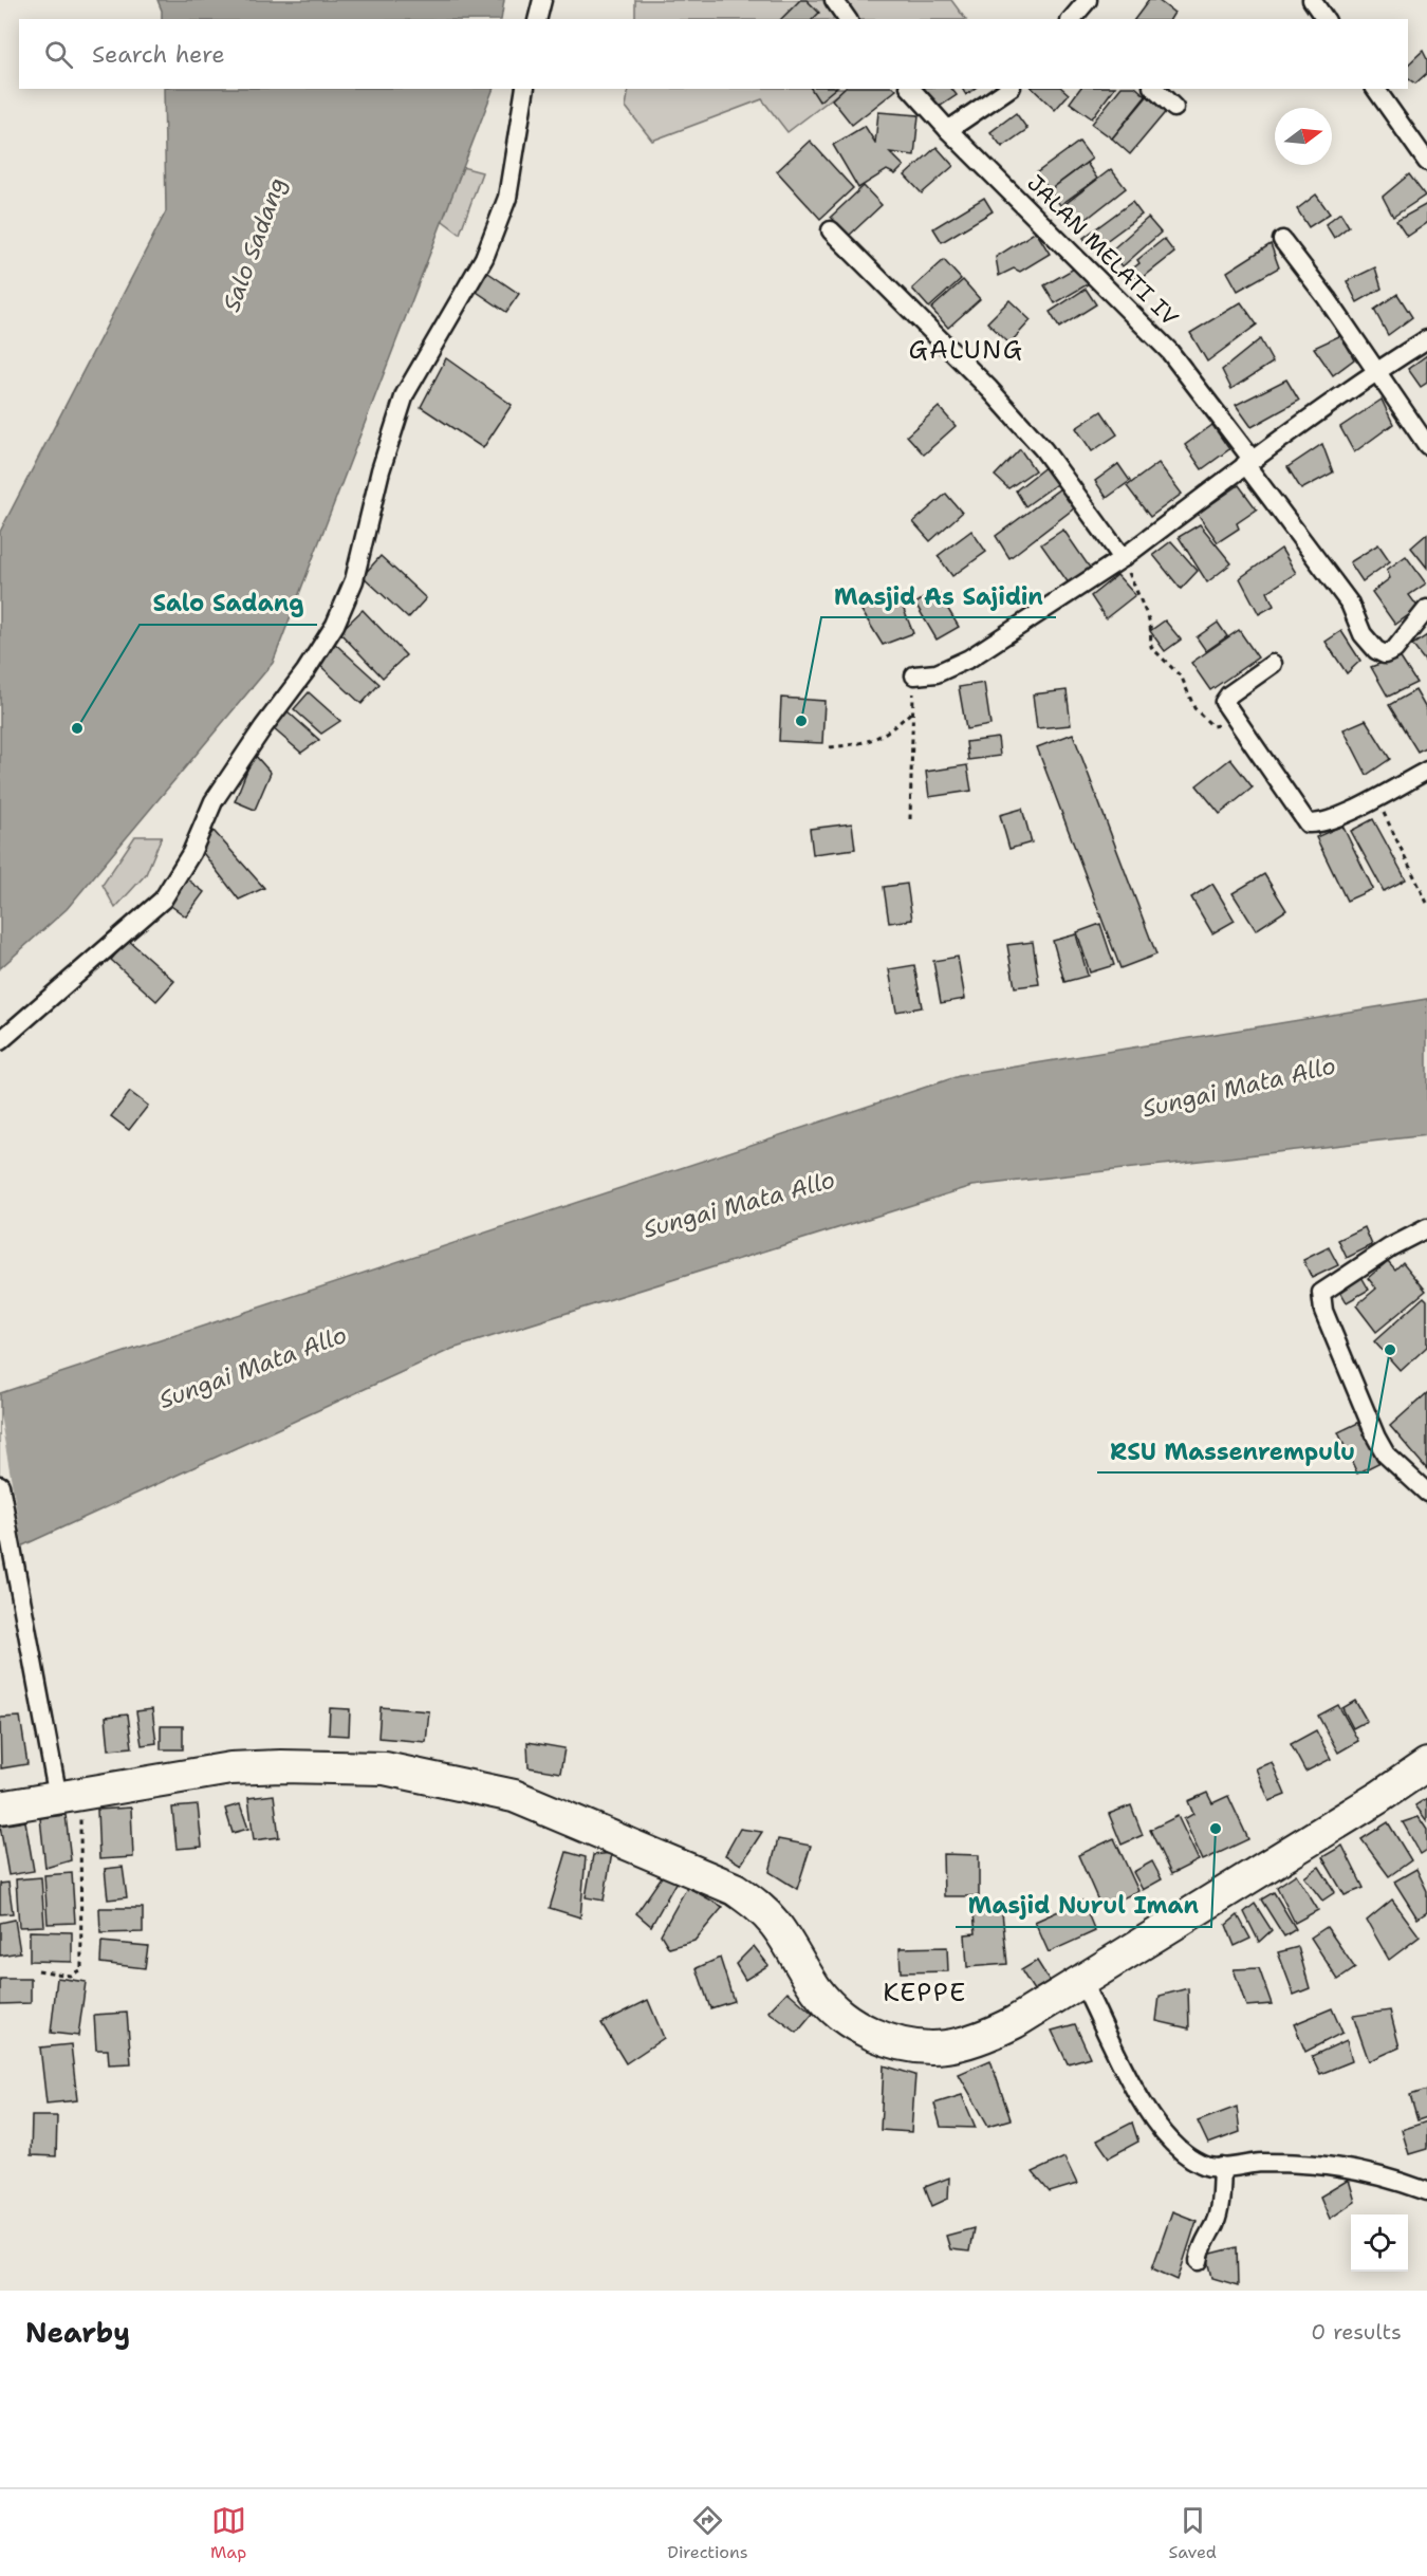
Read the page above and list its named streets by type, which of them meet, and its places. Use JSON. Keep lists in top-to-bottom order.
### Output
{
  "streets": {
    "street": ["JALAN MELATI IV"]
  },
  "districts": ["GALUNG", "KEPPE"],
  "water": ["Salo Sadang", "Sungai Mata Allo"],
  "places": [
    "Masjid As Sajidin",
    "Salo Sadang",
    "RSU Massenrempulu",
    "Masjid Nurul Iman"
  ],
  "north": "right",
  "page": {
    "search": "Search here",
    "heading": ["Nearby", "0 results"],
    "nav": ["Map", "Directions", "Saved"]
  }
}
